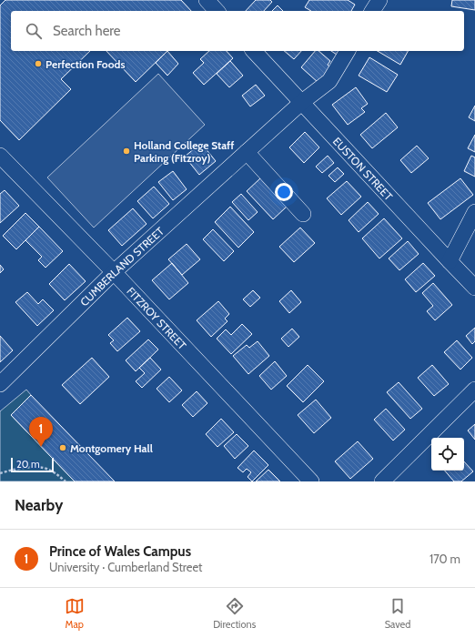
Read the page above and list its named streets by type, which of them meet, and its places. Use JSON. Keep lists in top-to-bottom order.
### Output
{
  "streets": {
    "street": ["EUSTON STREET", "CUMBERLAND STREET", "FITZROY STREET"]
  },
  "crossings": [
    ["EUSTON STREET", "CUMBERLAND STREET"],
    ["CUMBERLAND STREET", "FITZROY STREET"]
  ],
  "places": ["Perfection Foods", "Holland College Staff Parking (Fitzroy)", "Montgomery Hall"],
  "scale_bar": "20 m",
  "page": {
    "search": "Search here",
    "pins": "1",
    "scale": "20 m",
    "heading": "Nearby",
    "list": [
      {
        "mark": "1",
        "name": "Prince of Wales Campus",
        "note": "University · Cumberland Street",
        "value": "170 m"
      }
    ],
    "nav": ["Map", "Directions", "Saved"]
  }
}
